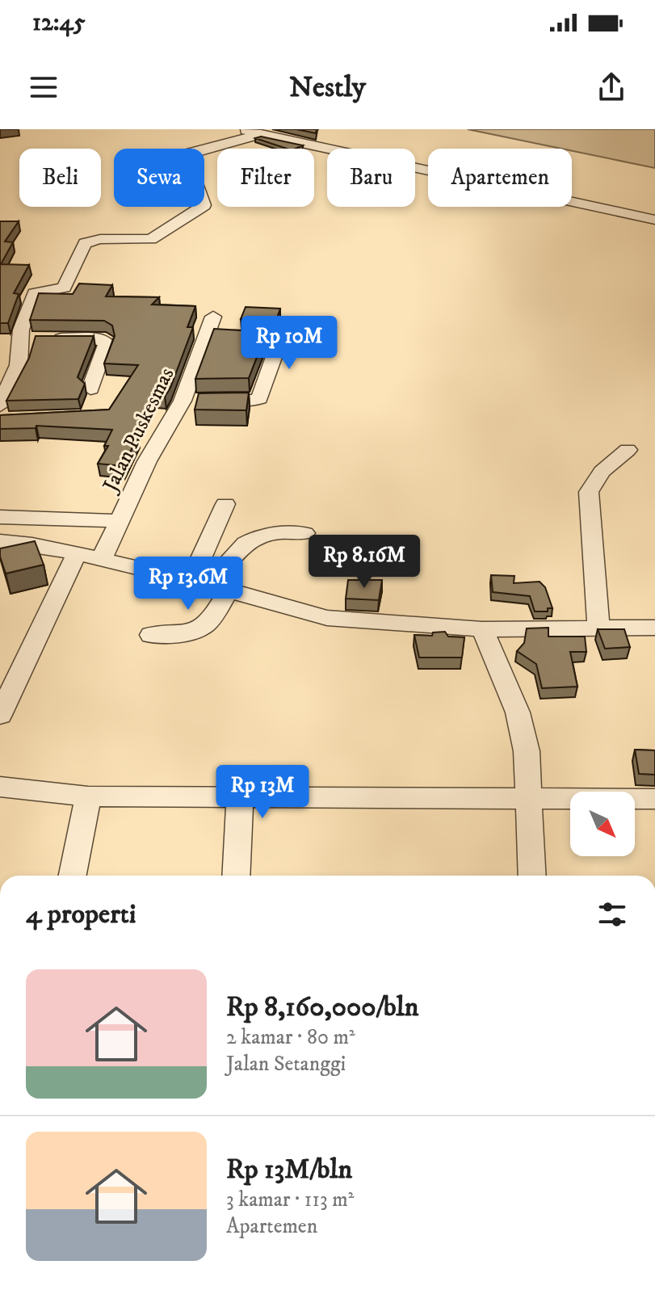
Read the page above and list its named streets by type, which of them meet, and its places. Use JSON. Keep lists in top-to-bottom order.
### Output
{
  "streets": {
    "street": ["Jalan Puskesmas"]
  },
  "north": "bottom right",
  "page": {
    "status": "12:45",
    "header": "Nestly",
    "chip": [
      "Beli",
      "Sewa",
      "Filter",
      "Baru",
      "Apartemen"
    ],
    "price": [
      "Rp 10M",
      "Rp 8.16M",
      "Rp 13.6M",
      "Rp 13M"
    ],
    "heading": "4 properti",
    "list": [
      {
        "name": "Rp 8,160,000/bln",
        "note": "2 kamar · 80 m² · Jalan Setanggi"
      },
      {
        "name": "Rp 13M/bln",
        "note": "3 kamar · 113 m² · Apartemen"
      }
    ]
  }
}
